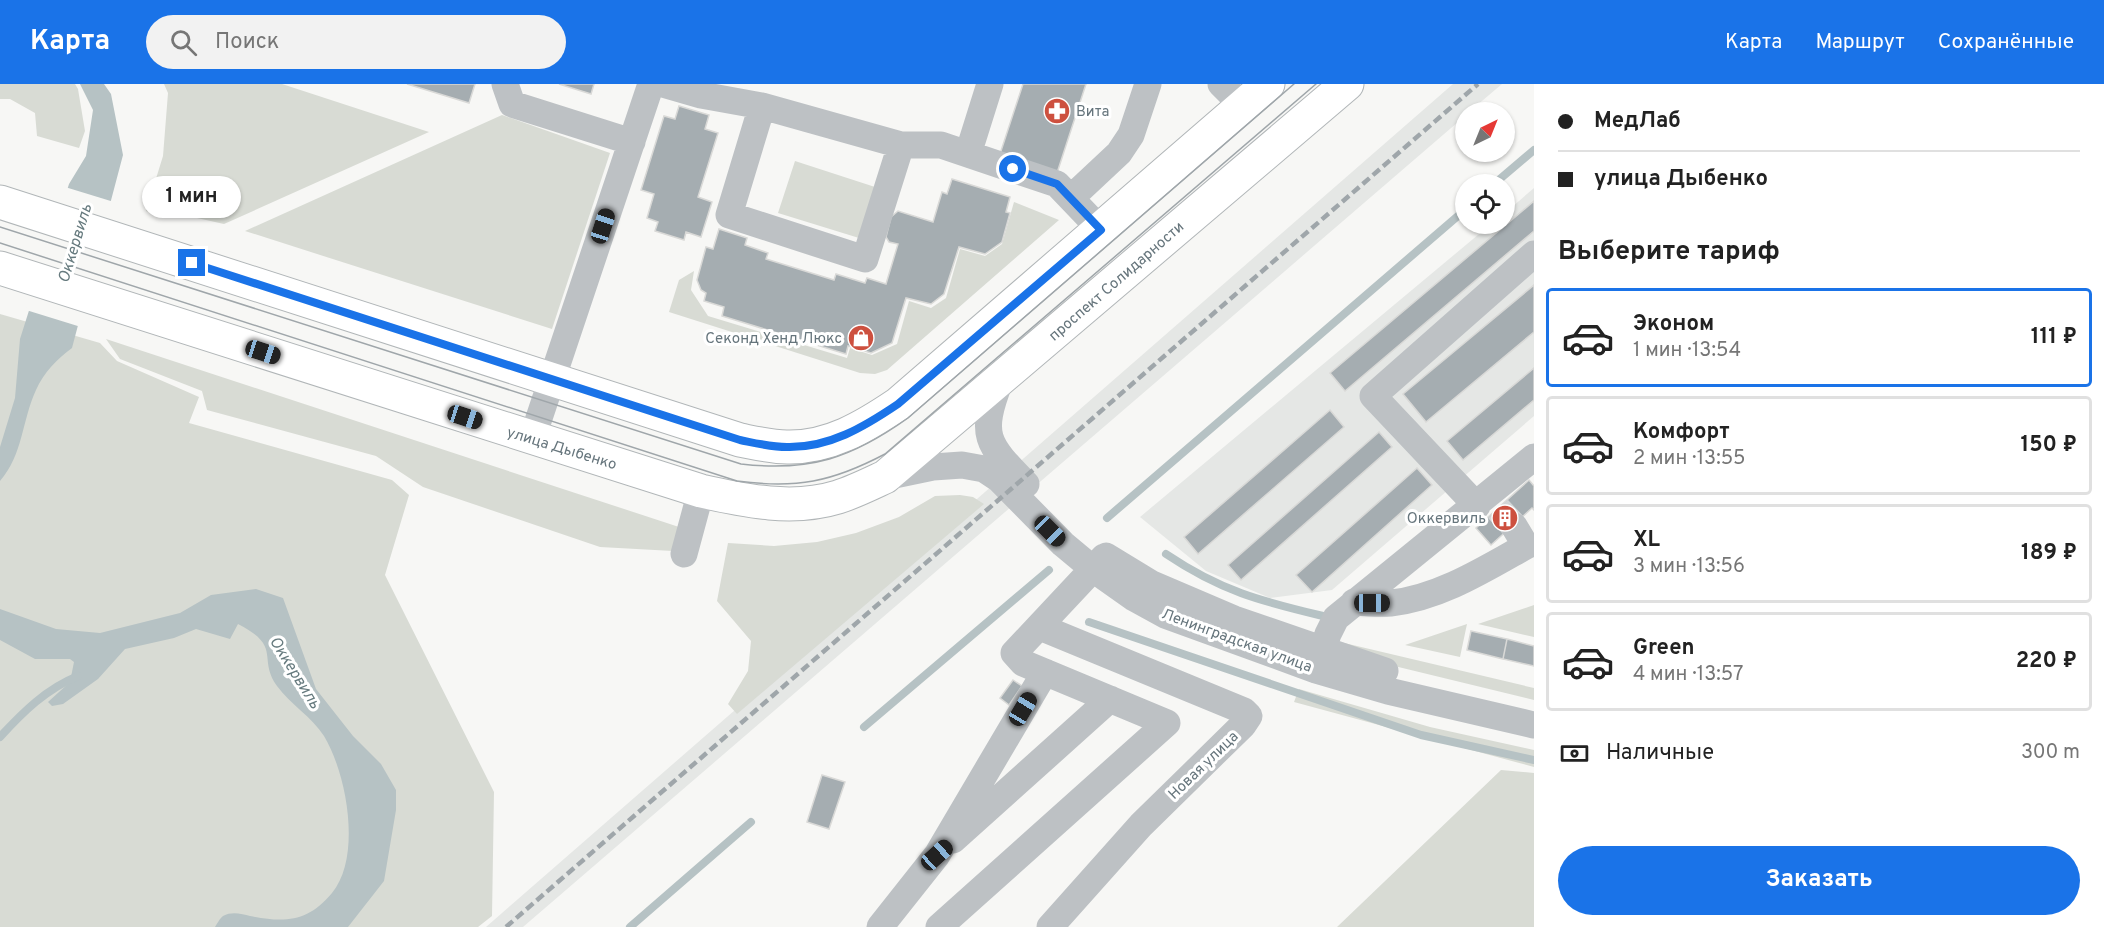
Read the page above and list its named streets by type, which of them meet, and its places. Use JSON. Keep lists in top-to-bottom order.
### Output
{
  "streets": {
    "main road": ["проспект Солидарности", "улица Дыбенко"],
    "street": ["Ленинградская улица", "Новая улица"]
  },
  "crossings": [
    ["проспект Солидарности", "улица Дыбенко"],
    ["проспект Солидарности", "Ленинградская улица"]
  ],
  "water": ["Оккервиль"],
  "places": {
    "pharmacy": ["Вита"],
    "shop": ["Секонд Хенд Люкс"],
    "building": ["Оккервиль"]
  },
  "north": "top right",
  "page": {
    "header": "Карта",
    "search": "Поиск",
    "nav": ["Карта", "Маршрут", "Сохранённые"],
    "banner": ["МедЛаб", "улица Дыбенко"],
    "bubble": "1 мин",
    "heading": "Выберите тариф",
    "list": [
      {
        "name": "Эконом",
        "note": "1 мин · 13:54",
        "value": "111 ₽"
      },
      {
        "name": "Комфорт",
        "note": "2 мин · 13:55",
        "value": "150 ₽"
      },
      {
        "name": "XL",
        "note": "3 мин · 13:56",
        "value": "189 ₽"
      },
      {
        "name": "Green",
        "note": "4 мин · 13:57",
        "value": "220 ₽"
      }
    ],
    "pay": ["Наличные", "300 m"],
    "buttons": "Заказать"
  }
}
